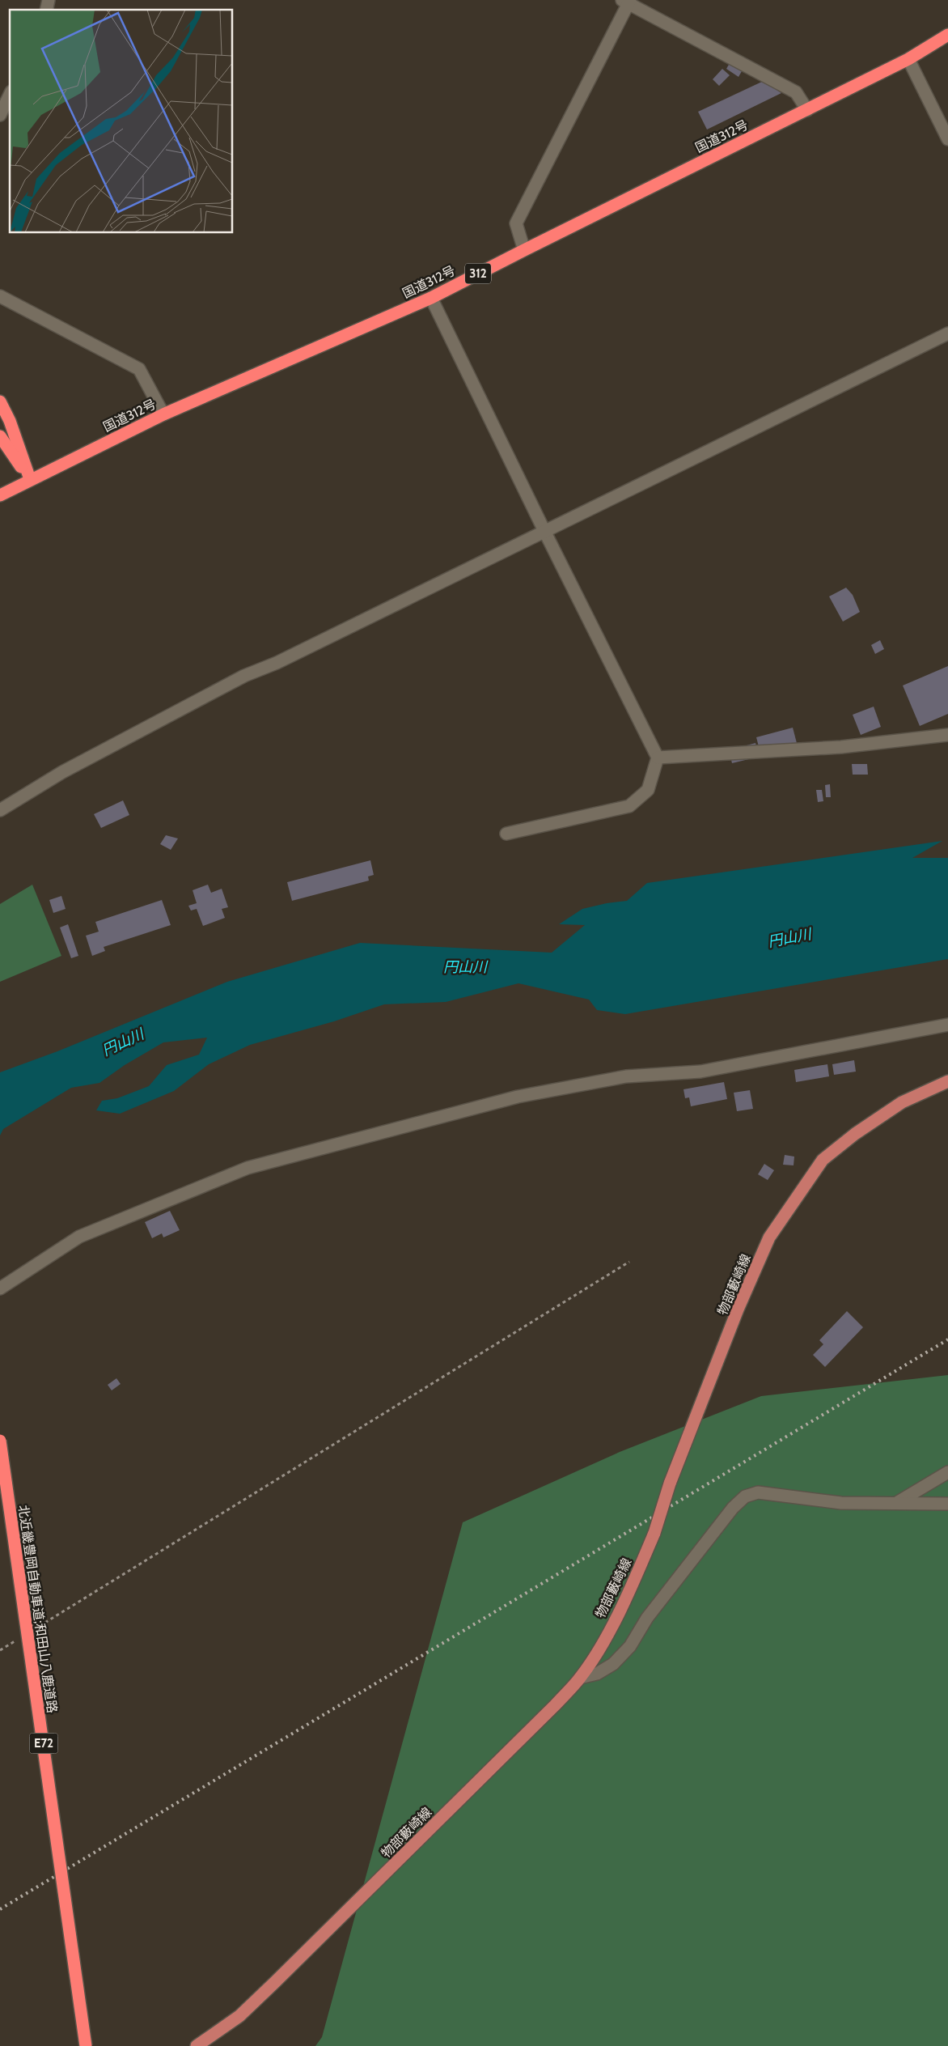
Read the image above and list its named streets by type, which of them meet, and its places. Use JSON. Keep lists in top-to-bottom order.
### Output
{
  "streets": {
    "highway": [
      "国道312号",
      "312",
      "北近畿豊岡自動車道;和田山八鹿道路",
      "E72"
    ],
    "main road": ["物部藪崎線"]
  },
  "water": ["円山川"]
}
